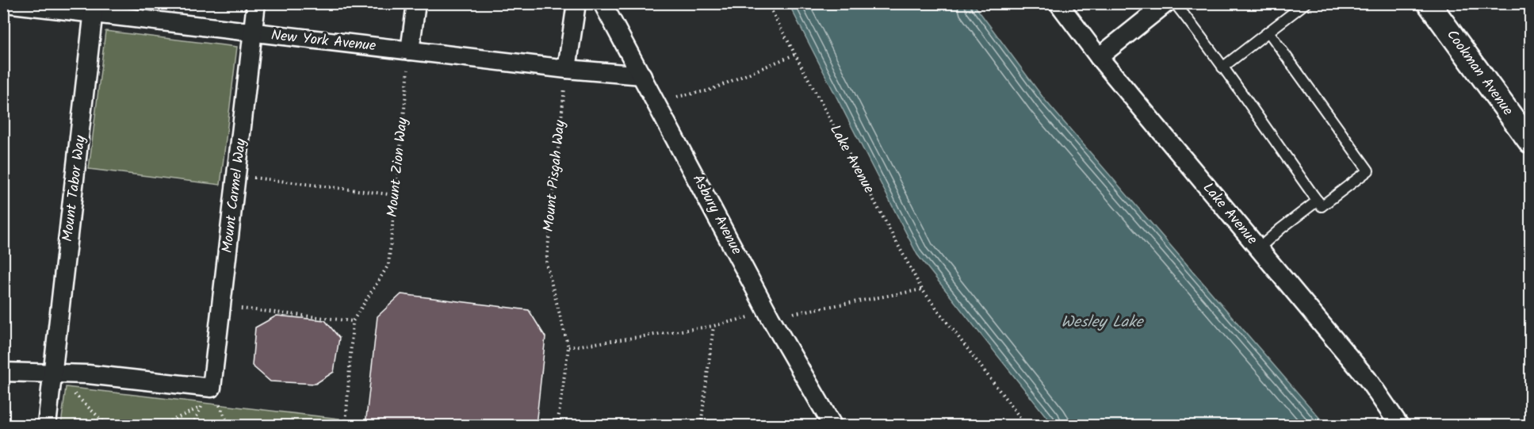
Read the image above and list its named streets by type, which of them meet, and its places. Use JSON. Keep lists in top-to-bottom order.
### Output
{
  "streets": {
    "street": [
      "New York Avenue",
      "Cookman Avenue",
      "Lake Avenue",
      "Mount Tabor Way",
      "Mount Carmel Way",
      "Asbury Avenue"
    ],
    "path": ["Mount Zion Way", "Mount Pisgah Way"]
  },
  "crossings": [
    ["New York Avenue", "Mount Zion Way"],
    ["New York Avenue", "Mount Pisgah Way"],
    ["New York Avenue", "Mount Tabor Way"],
    ["New York Avenue", "Mount Carmel Way"],
    ["New York Avenue", "Asbury Avenue"]
  ],
  "water": ["Wesley Lake"]
}
